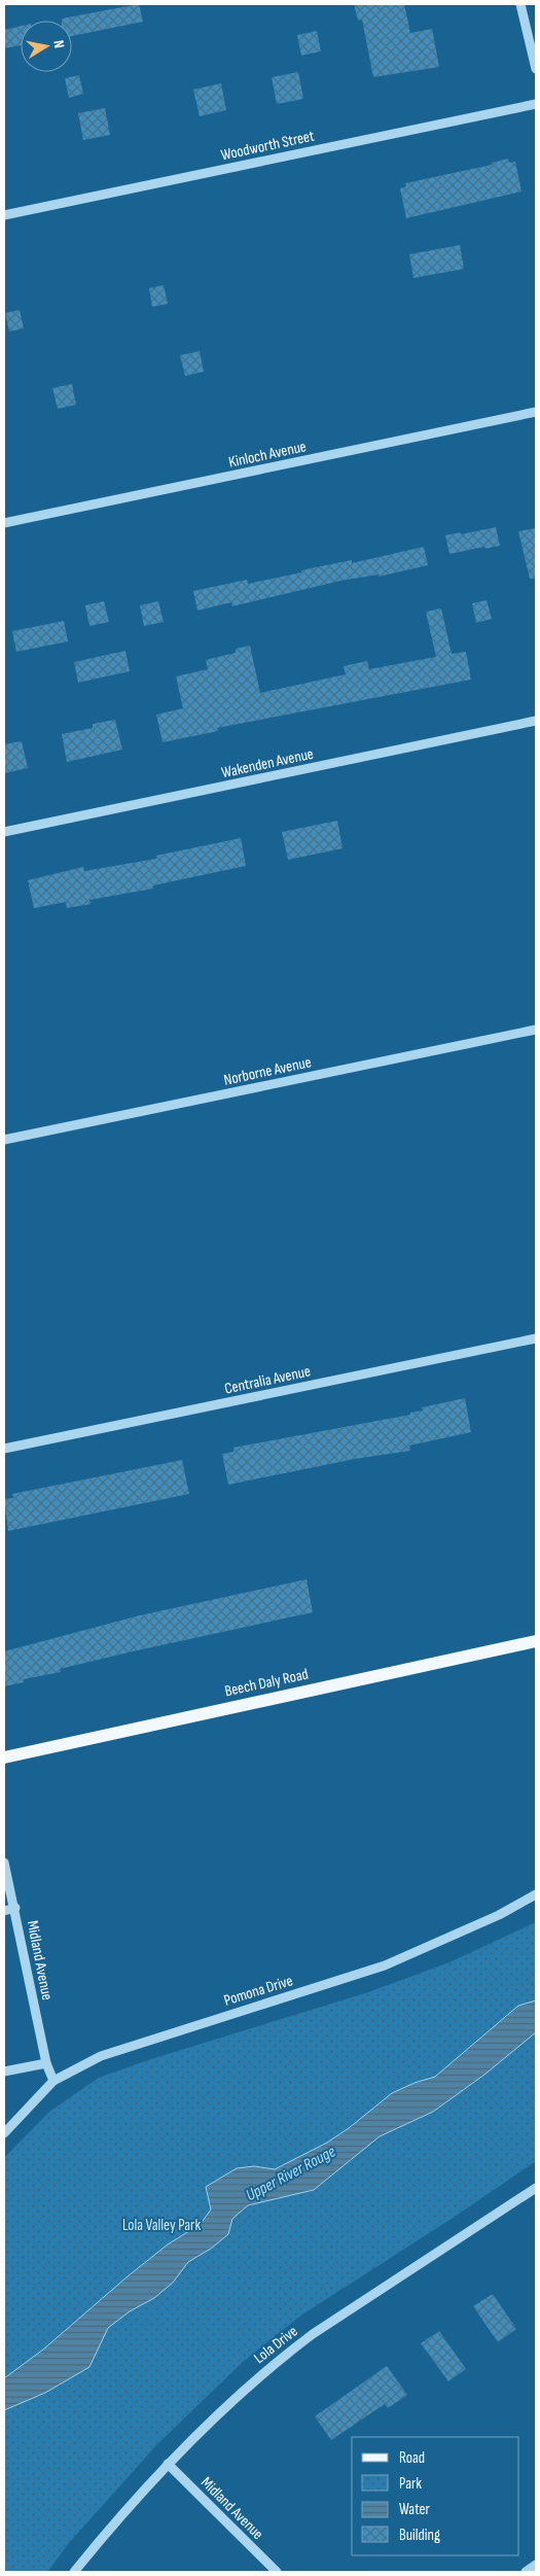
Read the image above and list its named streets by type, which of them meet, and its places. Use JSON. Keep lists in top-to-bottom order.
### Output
{
  "streets": {
    "main road": ["Beech Daly Road"],
    "street": [
      "Woodworth Street",
      "Kinloch Avenue",
      "Wakenden Avenue",
      "Norborne Avenue",
      "Centralia Avenue",
      "Midland Avenue",
      "Pomona Drive",
      "Lola Drive"
    ]
  },
  "crossings": [
    ["Midland Avenue", "Pomona Drive"],
    ["Midland Avenue", "Lola Drive"]
  ],
  "water": ["Upper River Rouge"],
  "parks": ["Lola Valley Park"],
  "legend": [
    "Road",
    "Park",
    "Water",
    "Building"
  ],
  "north": "right"
}
